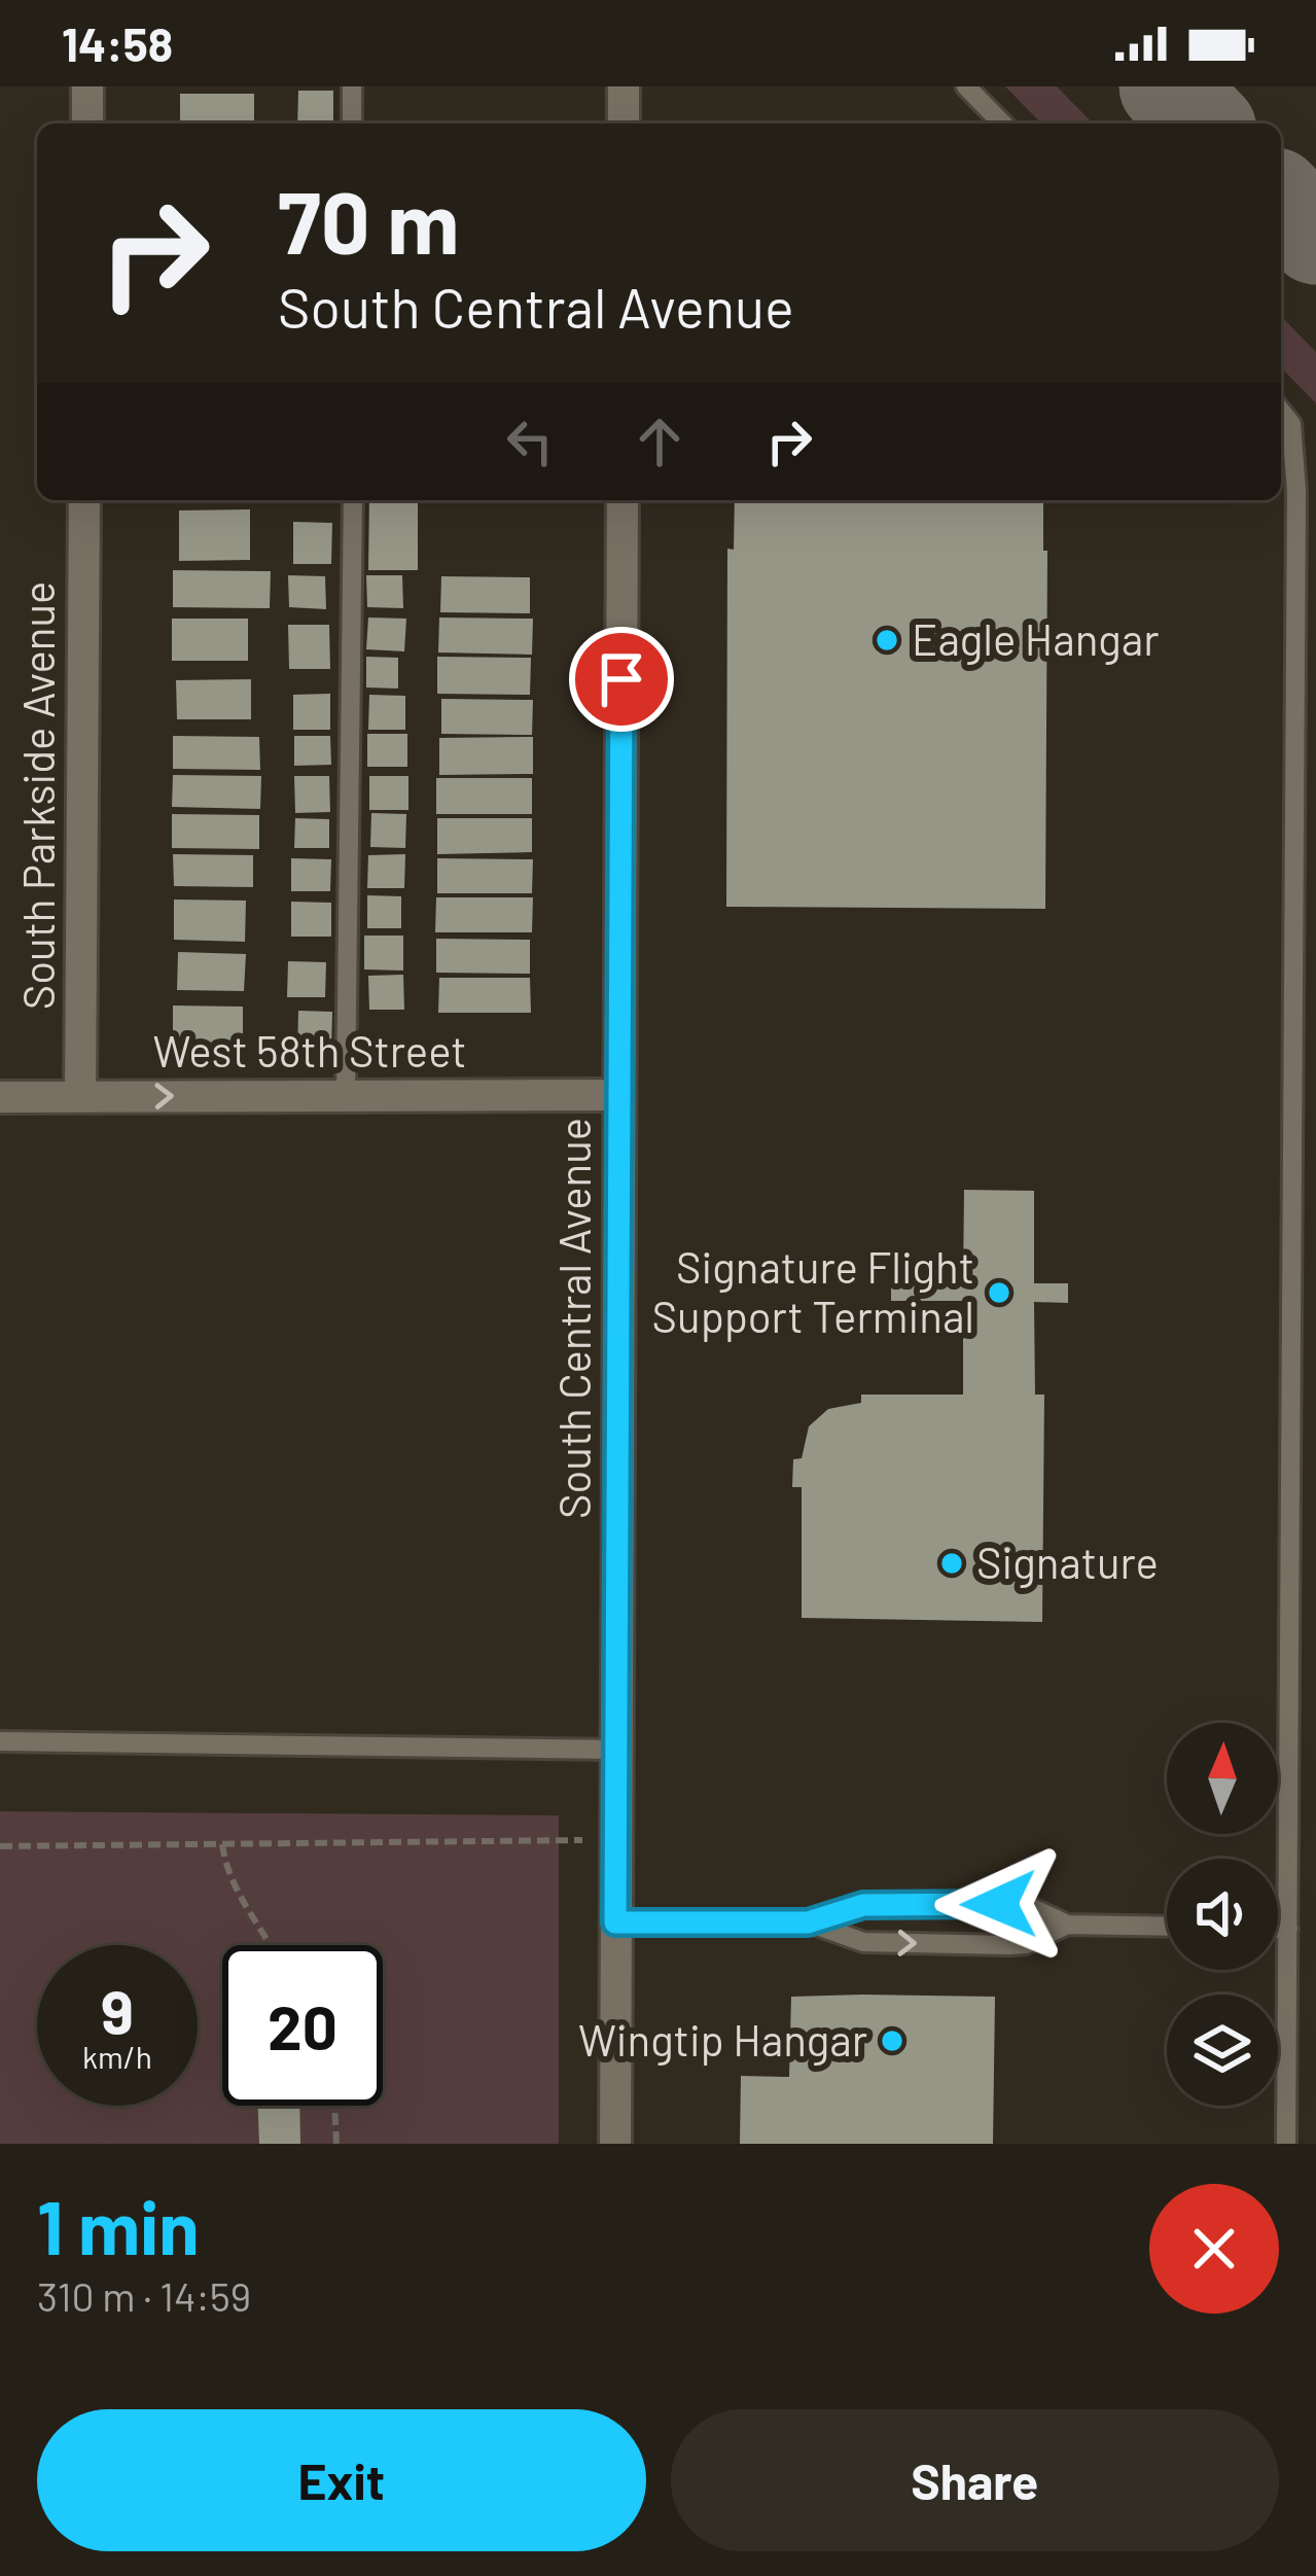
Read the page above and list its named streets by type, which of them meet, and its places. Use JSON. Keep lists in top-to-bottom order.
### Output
{
  "streets": {
    "main road": ["South Parkside Avenue", "West 58th Street", "South Central Avenue"]
  },
  "crossings": [
    ["South Parkside Avenue", "West 58th Street"],
    ["West 58th Street", "South Central Avenue"]
  ],
  "one_way": ["West 58th Street"],
  "places": [
    "Eagle Hangar",
    "Signature Flight Support Terminal",
    "Signature",
    "Wingtip Hangar"
  ],
  "north": "top",
  "page": {
    "status": "14:58",
    "turn": ["70 m", "South Central Avenue"],
    "speed": "9 km/h",
    "limit": "20",
    "heading": ["1 min", "310 m · 14:59"],
    "buttons": ["Exit", "Share"]
  }
}
